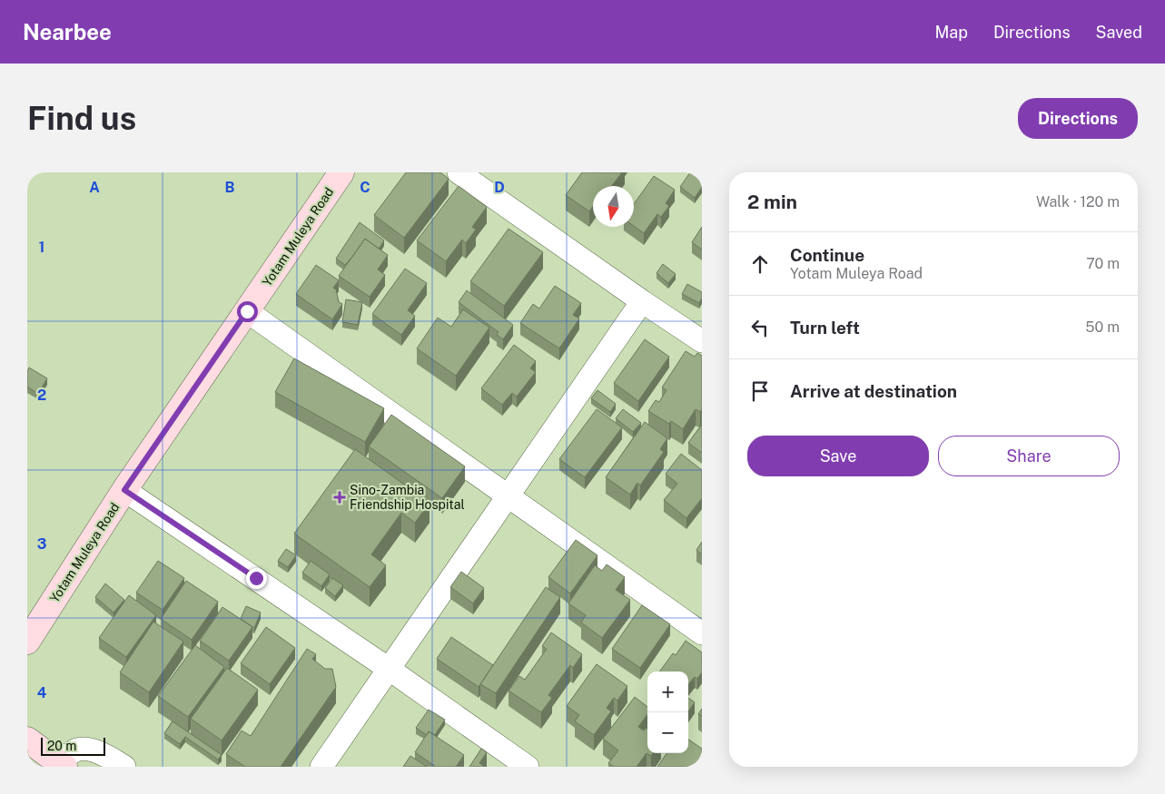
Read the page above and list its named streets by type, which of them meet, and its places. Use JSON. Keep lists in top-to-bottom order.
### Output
{
  "streets": {
    "street": ["Yotam Muleya Road"]
  },
  "places": {
    "health": ["Sino-Zambia Friendship Hospital"]
  },
  "scale_bar": "20 m",
  "north": "bottom",
  "page": {
    "header": "Nearbee",
    "nav": ["Map", "Directions", "Saved"],
    "buttons": [
      "Directions",
      ["Save", "Share"]
    ],
    "title": "Find us",
    "heading": ["2 min", "Walk · 120 m"],
    "list": [
      ["Continue", "Yotam Muleya Road", "70 m"],
      ["Turn left", "50 m"],
      "Arrive at destination"
    ],
    "map_buttons": ["+", "−"],
    "scale": "20 m"
  },
  "grid": {
    "columns": [
      "A",
      "B",
      "C",
      "D"
    ],
    "rows": [
      "1",
      "2",
      "3",
      "4"
    ]
  }
}
